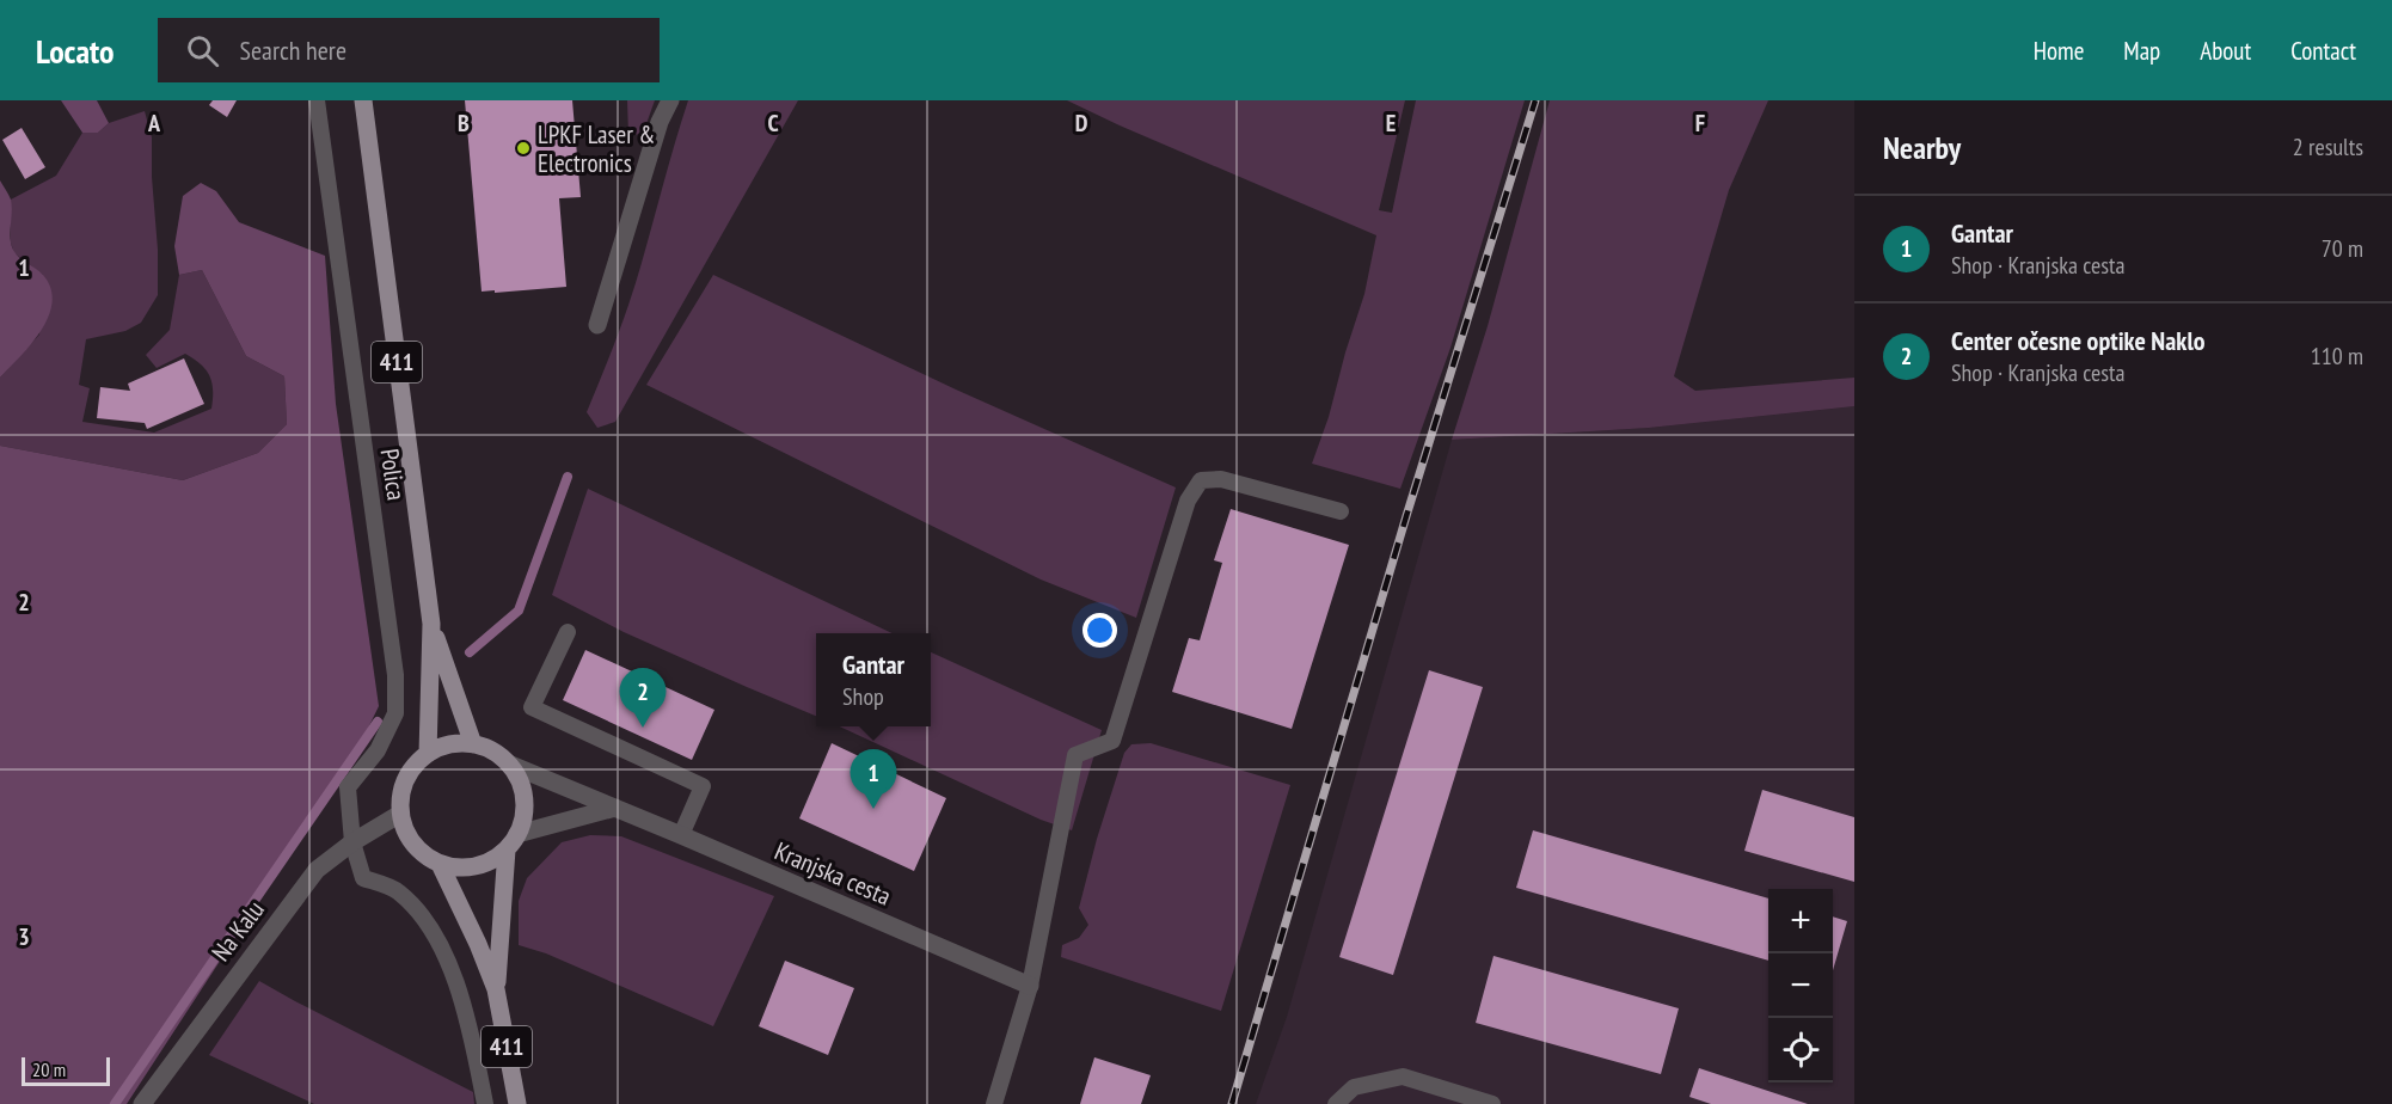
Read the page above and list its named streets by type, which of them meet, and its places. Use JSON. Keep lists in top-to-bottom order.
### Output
{
  "streets": {
    "main road": ["411"],
    "street": ["Kranjska cesta", "Na Kalu"],
    "lane": ["Polica"]
  },
  "crossings": [
    ["411", "Kranjska cesta"],
    ["411", "Na Kalu"],
    ["Polica", "Na Kalu"],
    ["Kranjska cesta", "Na Kalu"]
  ],
  "places": ["LPKF Laser & Electronics"],
  "scale_bar": "20 m",
  "page": {
    "header": "Locato",
    "search": "Search here",
    "nav": [
      "Home",
      "Map",
      "About",
      "Contact"
    ],
    "heading": ["Nearby", "2 results"],
    "list": [
      {
        "mark": "1",
        "name": "Gantar",
        "note": "Shop · Kranjska cesta",
        "value": "70 m"
      },
      {
        "mark": "2",
        "name": "Center očesne optike Naklo",
        "note": "Shop · Kranjska cesta",
        "value": "110 m"
      }
    ],
    "popup": ["Gantar", "Shop"],
    "pins": ["2", "1"],
    "map_buttons": ["+", "−"],
    "scale": "20 m"
  },
  "grid": {
    "columns": [
      "A",
      "B",
      "C",
      "D",
      "E",
      "F"
    ],
    "rows": ["1", "2", "3"]
  }
}
